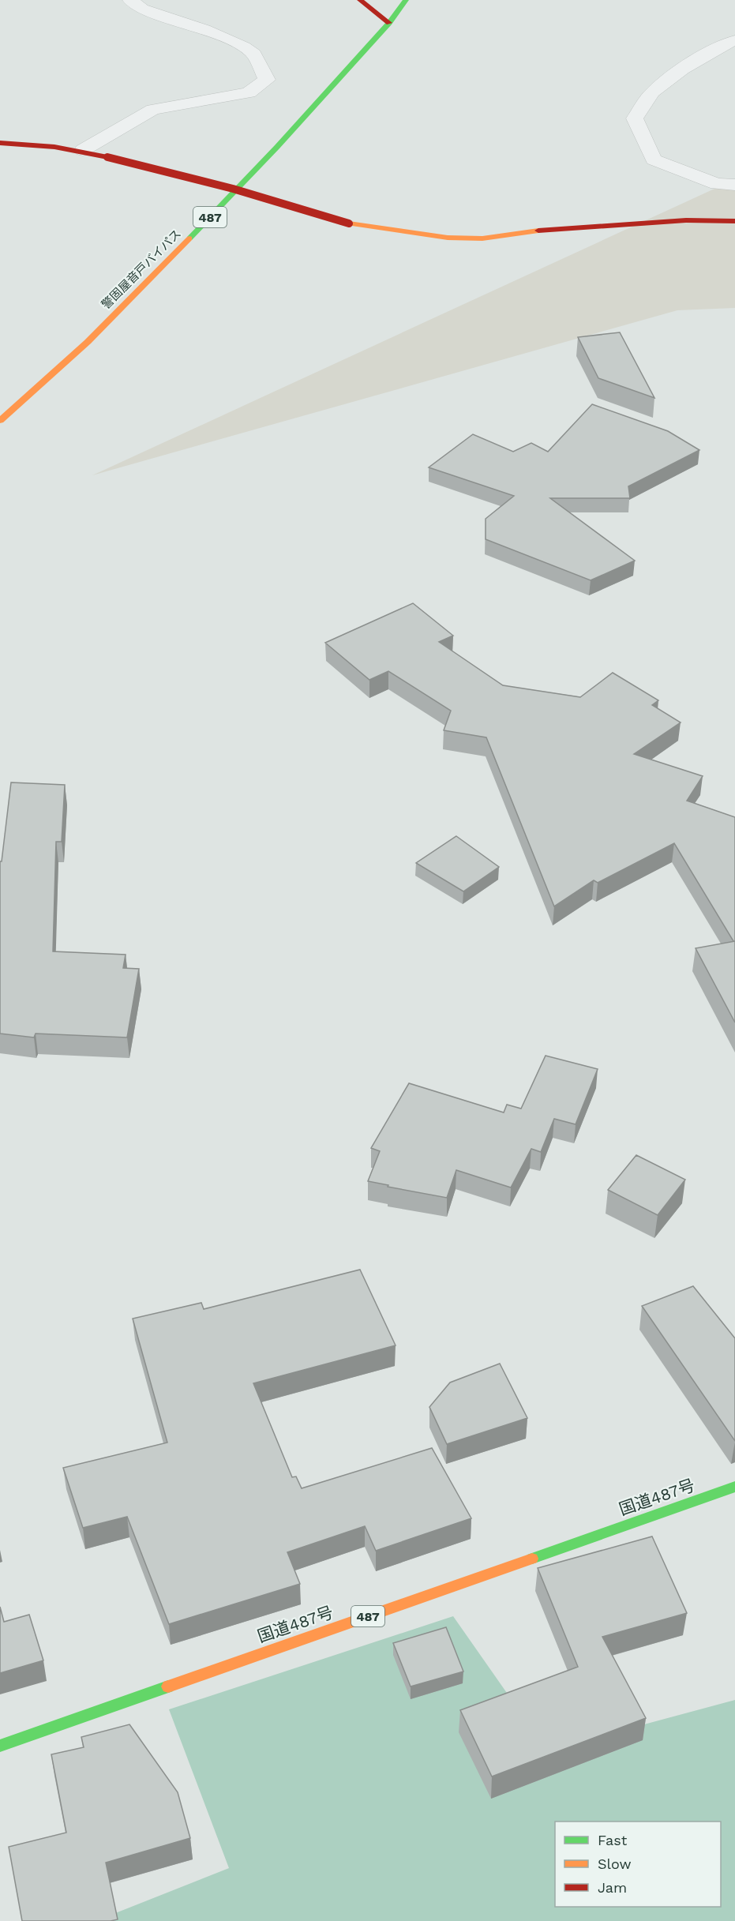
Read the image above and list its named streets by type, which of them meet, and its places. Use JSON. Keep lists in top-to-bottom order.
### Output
{
  "streets": {
    "main road": ["487", "警固屋音戸バイパス", "国道487号"]
  },
  "legend": ["Fast", "Slow", "Jam"]
}
